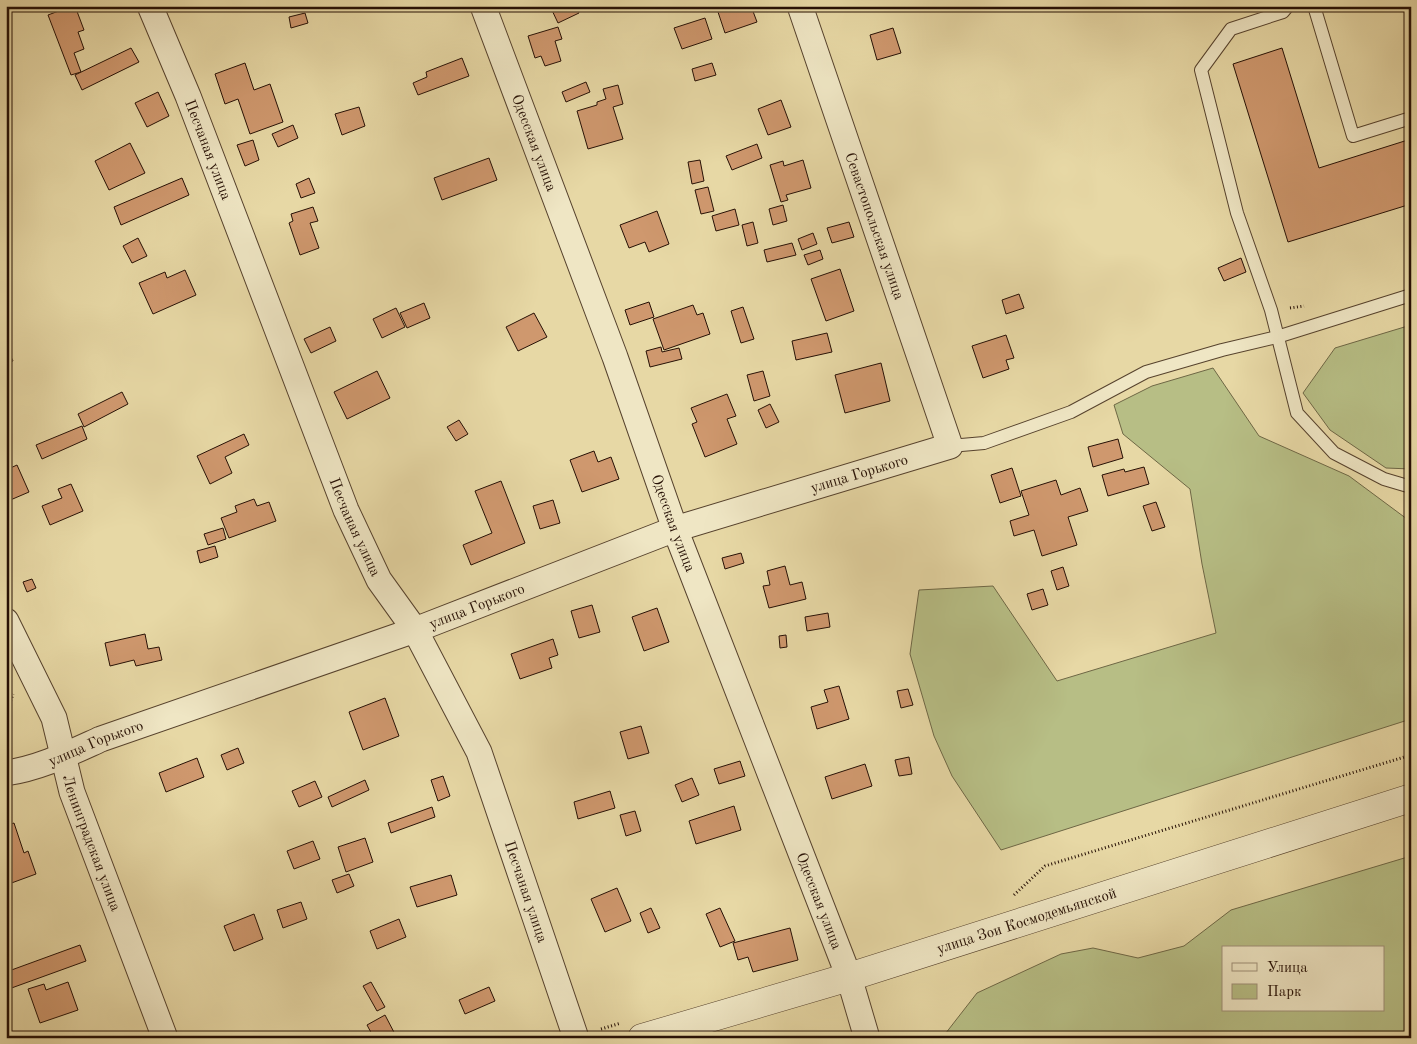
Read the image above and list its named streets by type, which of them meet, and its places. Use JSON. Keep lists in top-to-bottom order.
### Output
{
  "streets": {
    "street": [
      "Одесская улица",
      "Песчаная улица",
      "Севастопольская улица",
      "улица Горького",
      "Ленинградская улица",
      "улица Зои Космодемьянской"
    ]
  },
  "crossings": [
    ["Одесская улица", "улица Горького"],
    ["Одесская улица", "улица Зои Космодемьянской"],
    ["Песчаная улица", "улица Горького"],
    ["Севастопольская улица", "улица Горького"],
    ["улица Горького", "Ленинградская улица"]
  ],
  "legend": ["Улица", "Парк"]
}
